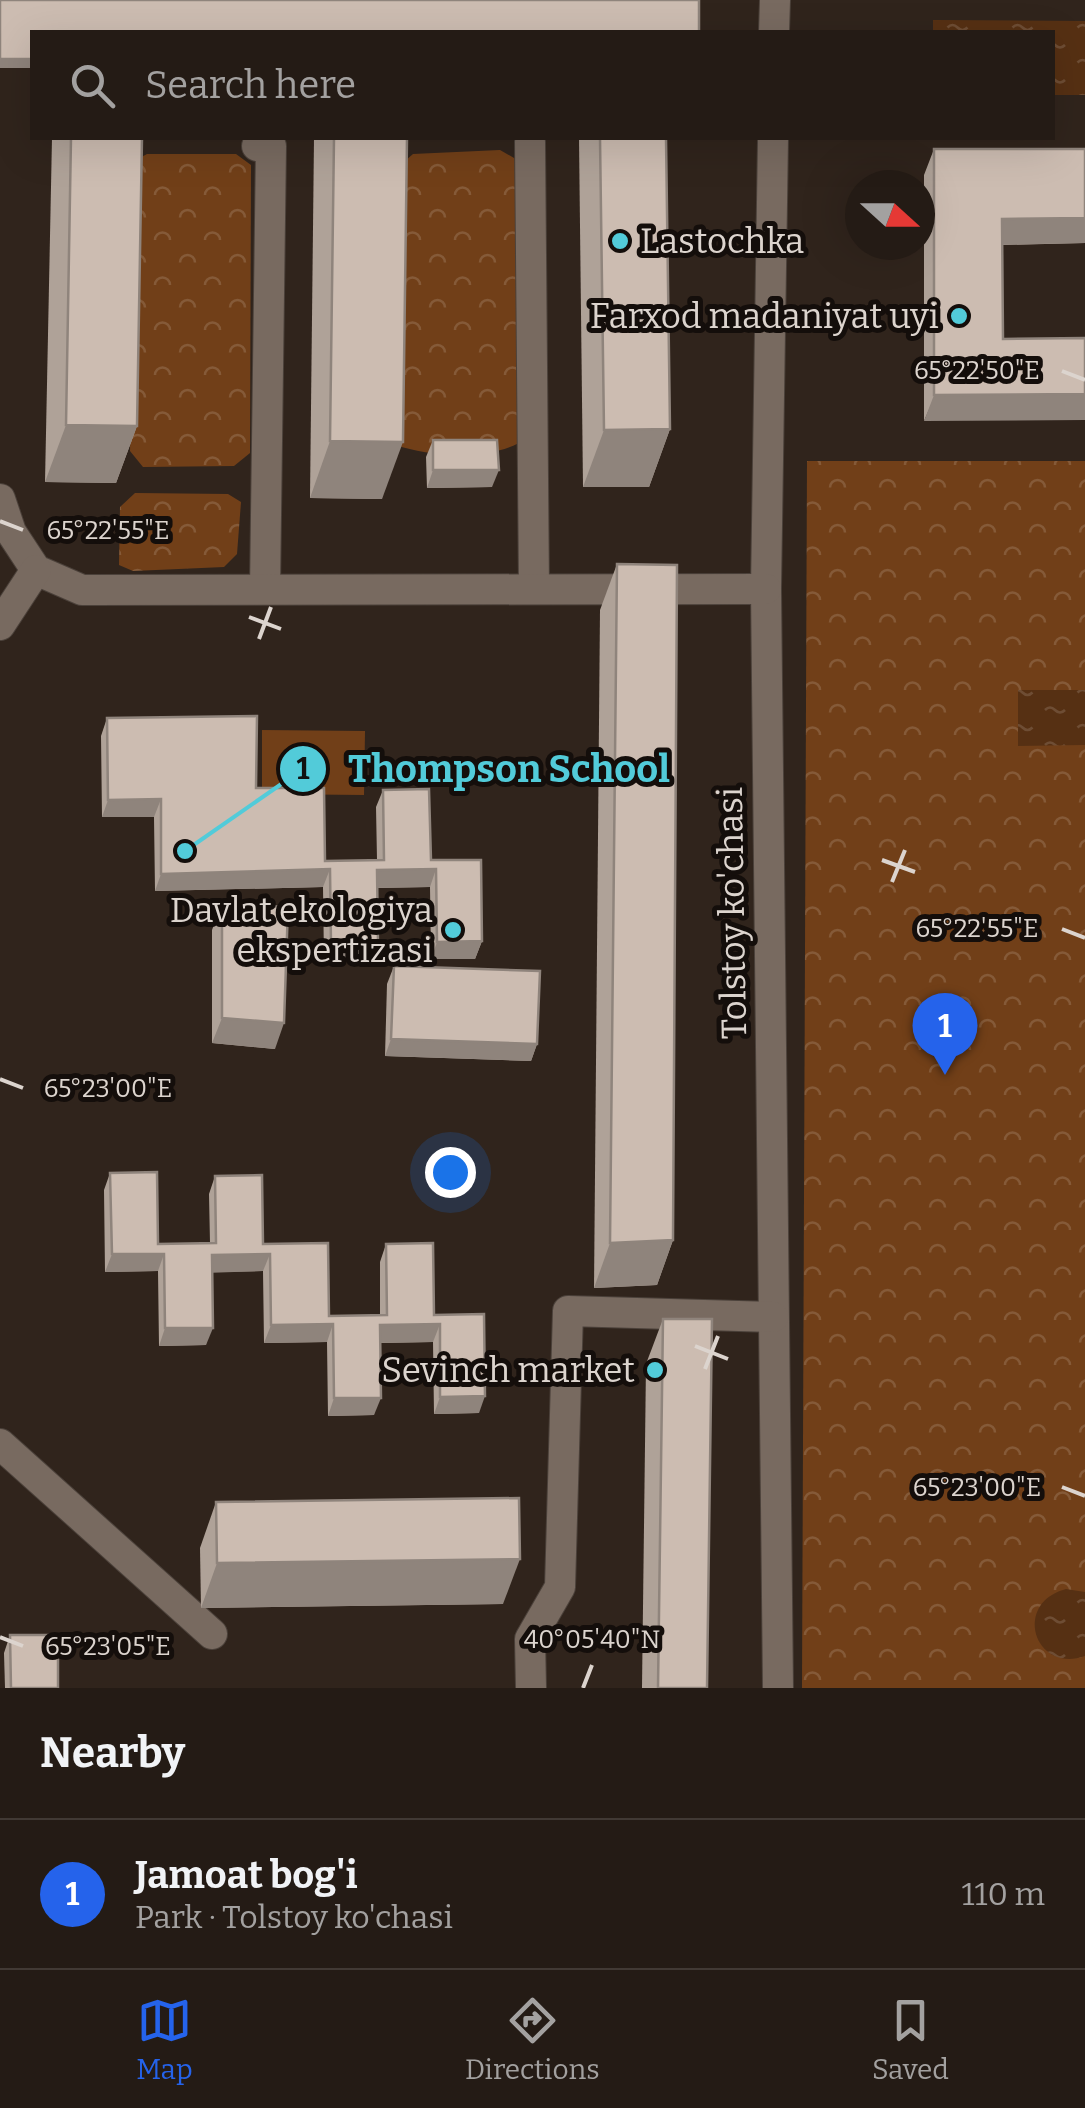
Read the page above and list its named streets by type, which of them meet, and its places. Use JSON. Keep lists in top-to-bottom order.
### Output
{
  "streets": {
    "street": ["Tolstoy ko'chasi"]
  },
  "places": [
    "Lastochka",
    "Farxod madaniyat uyi",
    "Thompson School",
    "Davlat ekologiya ekspertizasi",
    "Sevinch market"
  ],
  "north": "right",
  "page": {
    "search": "Search here",
    "pins": "1",
    "heading": "Nearby",
    "list": [
      {
        "mark": "1",
        "name": "Jamoat bog'i",
        "note": "Park · Tolstoy ko'chasi",
        "value": "110 m"
      }
    ],
    "nav": ["Map", "Directions", "Saved"]
  },
  "coordinates": [
    "65°22'50\"E",
    "65°22'55\"E",
    "65°23'00\"E",
    "40°05'40\"N",
    "65°23'05\"E"
  ]
}
